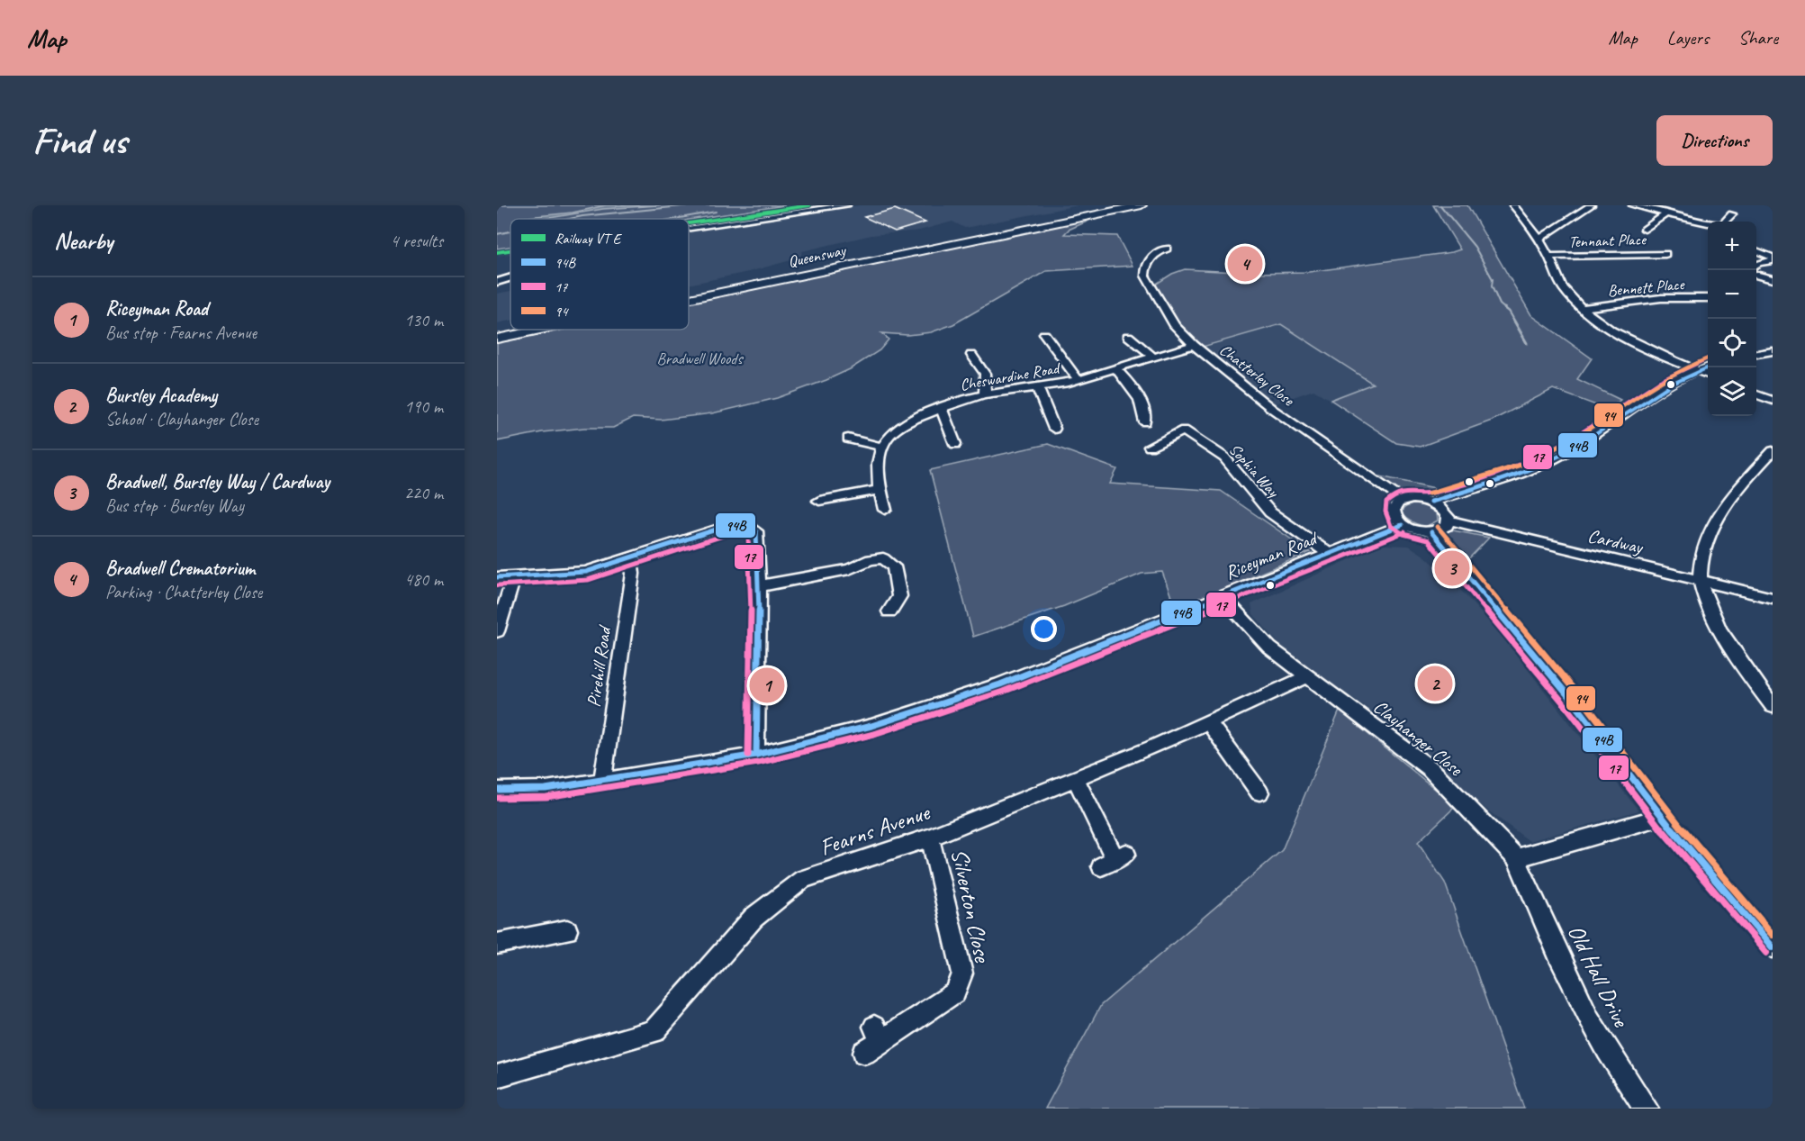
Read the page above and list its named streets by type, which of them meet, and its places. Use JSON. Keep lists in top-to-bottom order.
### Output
{
  "streets": {
    "highway": ["Queensway"],
    "street": [
      "Tennant Place",
      "Bennett Place",
      "Chatterley Close",
      "Cheswardine Road",
      "Sophia Way",
      "Cardway",
      "Riceyman Road",
      "Pirehill Road",
      "Clayhanger Close",
      "Fearns Avenue",
      "Silverton Close",
      "Old Hall Drive"
    ]
  },
  "crossings": [
    ["Chatterley Close", "Cheswardine Road"],
    ["Sophia Way", "Riceyman Road"],
    ["Riceyman Road", "Pirehill Road"],
    ["Riceyman Road", "Clayhanger Close"],
    ["Clayhanger Close", "Fearns Avenue"],
    ["Clayhanger Close", "Old Hall Drive"],
    ["Fearns Avenue", "Silverton Close"]
  ],
  "parks": ["Bradwell Woods"],
  "lines": ["transit line 94", "transit line 17", "transit line 94B"],
  "legend": [
    "Railway VT E",
    "94B",
    "17",
    "94"
  ],
  "page": {
    "header": "Map",
    "nav": ["Map", "Layers", "Share"],
    "buttons": "Directions",
    "title": "Find us",
    "heading": ["Nearby", "4 results"],
    "map_buttons": ["+", "−"],
    "pins": [
      "4",
      "3",
      "2",
      "1"
    ],
    "list": [
      {
        "mark": "1",
        "name": "Riceyman Road",
        "note": "Bus stop · Fearns Avenue",
        "value": "130 m"
      },
      {
        "mark": "2",
        "name": "Bursley Academy",
        "note": "School · Clayhanger Close",
        "value": "190 m"
      },
      {
        "mark": "3",
        "name": "Bradwell, Bursley Way / Cardway",
        "note": "Bus stop · Bursley Way",
        "value": "220 m"
      },
      {
        "mark": "4",
        "name": "Bradwell Crematorium",
        "note": "Parking · Chatterley Close",
        "value": "480 m"
      }
    ]
  }
}
